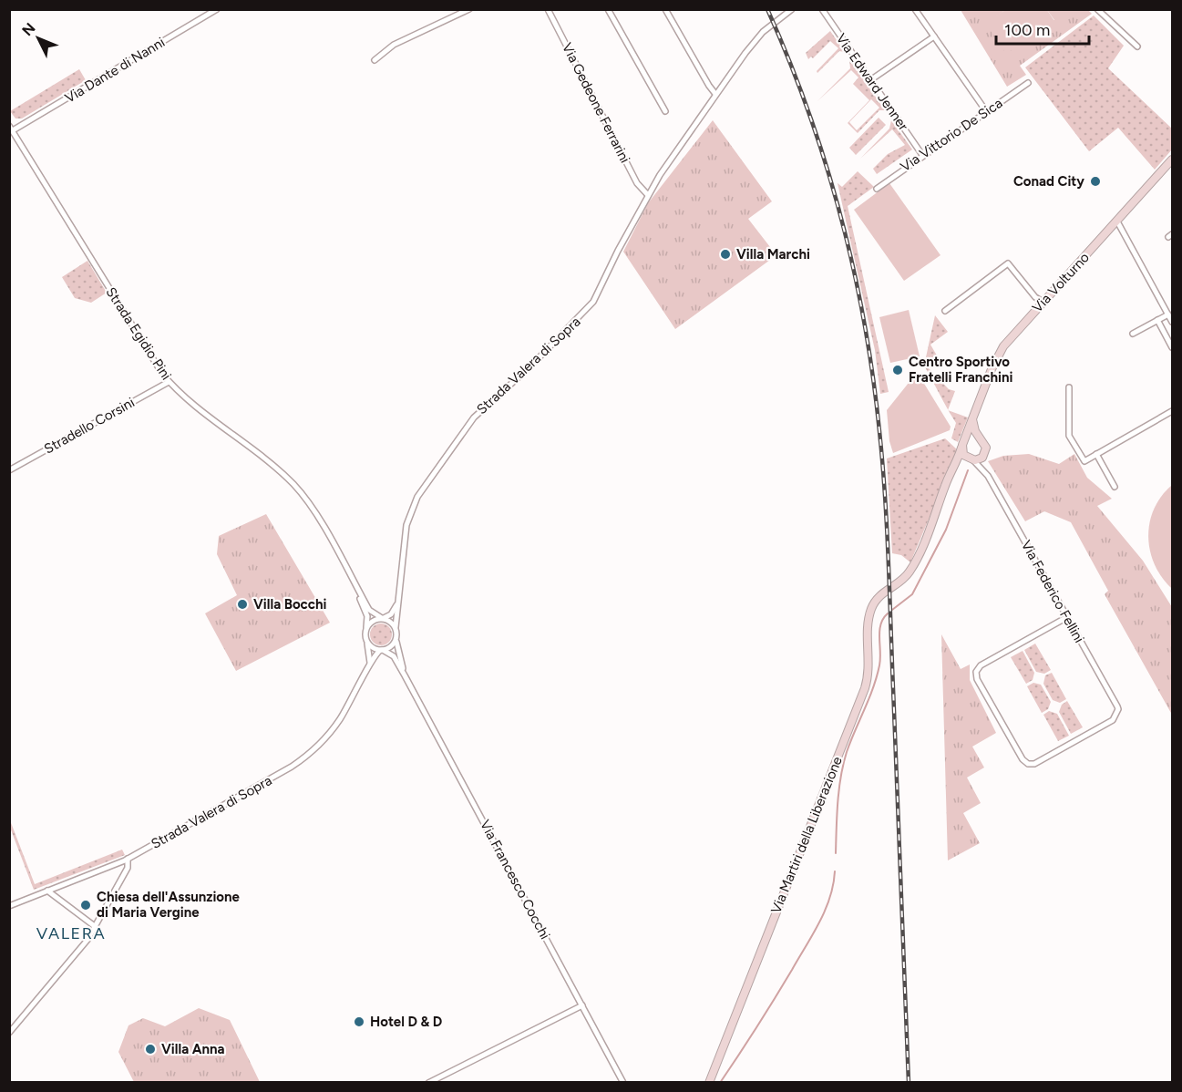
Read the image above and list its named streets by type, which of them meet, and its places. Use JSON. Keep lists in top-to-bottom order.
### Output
{
  "streets": {
    "street": [
      "Via Dante di Nanni",
      "Via Edward Jenner",
      "Via Gedeone Ferrarini",
      "Via Vittorio De Sica",
      "Via Volturno",
      "Strada Egidio Pini",
      "Strada Valera di Sopra",
      "Stradello Corsini",
      "Via Federico Fellini",
      "Via Martiri della Liberazione",
      "Via Francesco Cocchi"
    ]
  },
  "crossings": [
    ["Via Dante di Nanni", "Strada Egidio Pini"],
    ["Via Edward Jenner", "Via Vittorio De Sica"],
    ["Via Gedeone Ferrarini", "Strada Valera di Sopra"],
    ["Via Volturno", "Via Federico Fellini"],
    ["Via Volturno", "Via Martiri della Liberazione"],
    ["Strada Egidio Pini", "Strada Valera di Sopra"],
    ["Strada Egidio Pini", "Stradello Corsini"],
    ["Strada Egidio Pini", "Via Francesco Cocchi"],
    ["Strada Valera di Sopra", "Via Francesco Cocchi"]
  ],
  "districts": ["VALERA"],
  "places": [
    "Conad City",
    "Villa Marchi",
    "Centro Sportivo Fratelli Franchini",
    "Villa Bocchi",
    "Chiesa dell'Assunzione di Maria Vergine",
    "Hotel D & D",
    "Villa Anna"
  ],
  "scale_bar": "100 m",
  "north": "top left"
}
